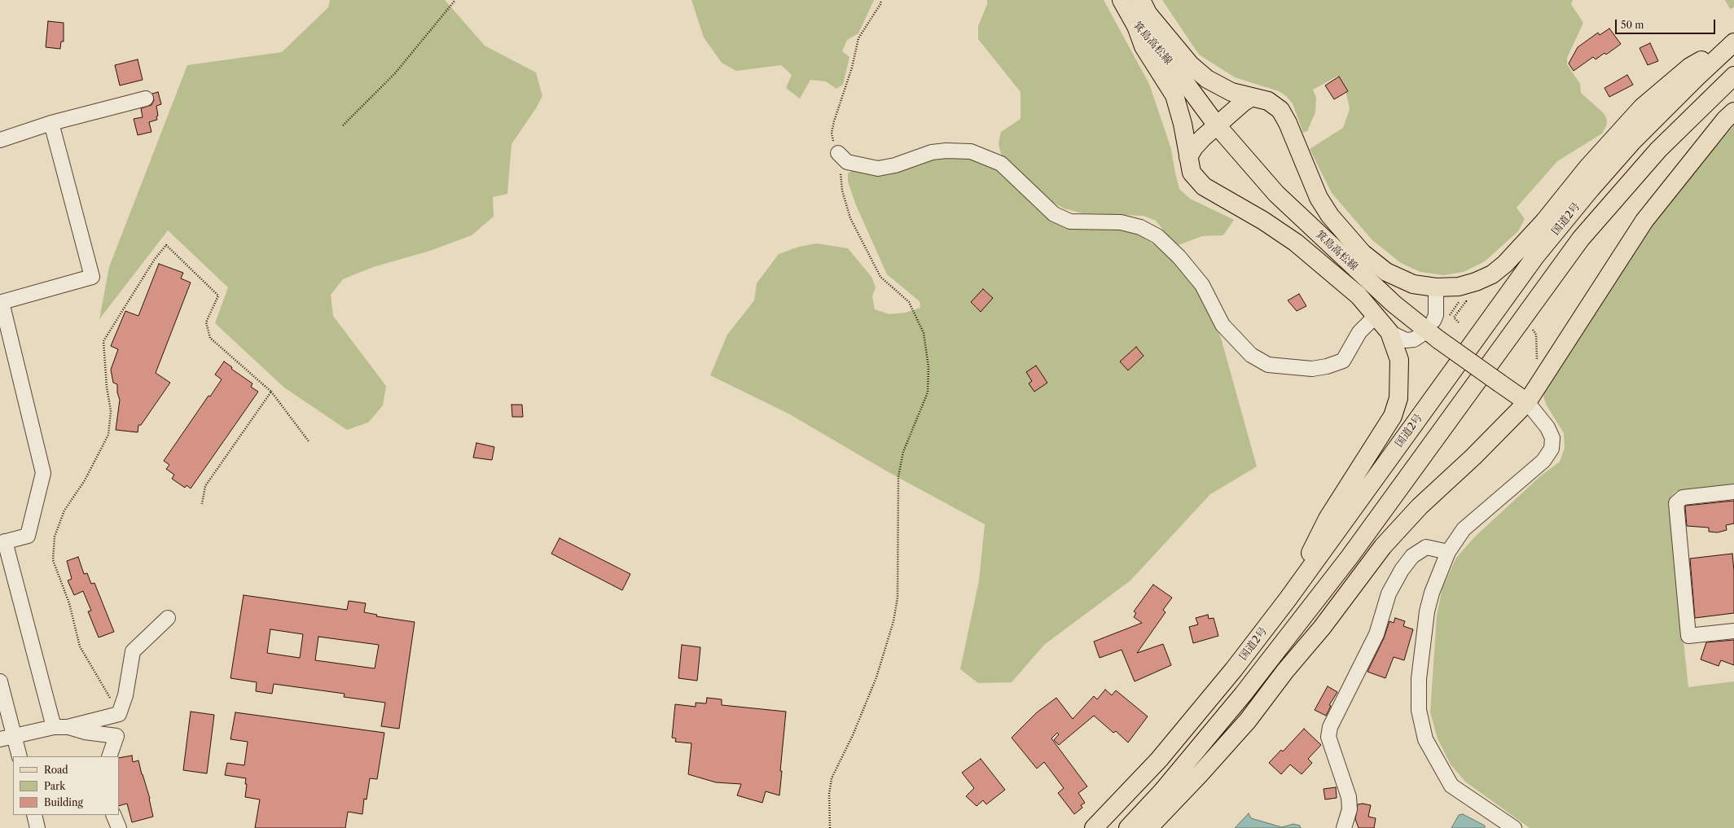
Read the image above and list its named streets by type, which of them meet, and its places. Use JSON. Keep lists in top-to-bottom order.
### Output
{
  "streets": {
    "main road": ["箕島高松線", "国道2号"]
  },
  "legend": ["Road", "Park", "Building"],
  "scale_bar": "50 m"
}
